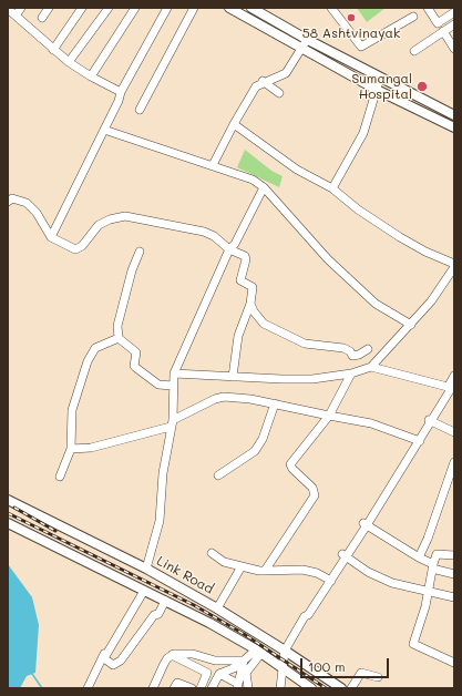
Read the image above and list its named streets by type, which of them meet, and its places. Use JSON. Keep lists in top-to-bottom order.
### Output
{
  "streets": {
    "main road": ["Link Road"]
  },
  "places": ["58 Ashtvinayak", "Sumangal Hospital"],
  "scale_bar": "100 m"
}
